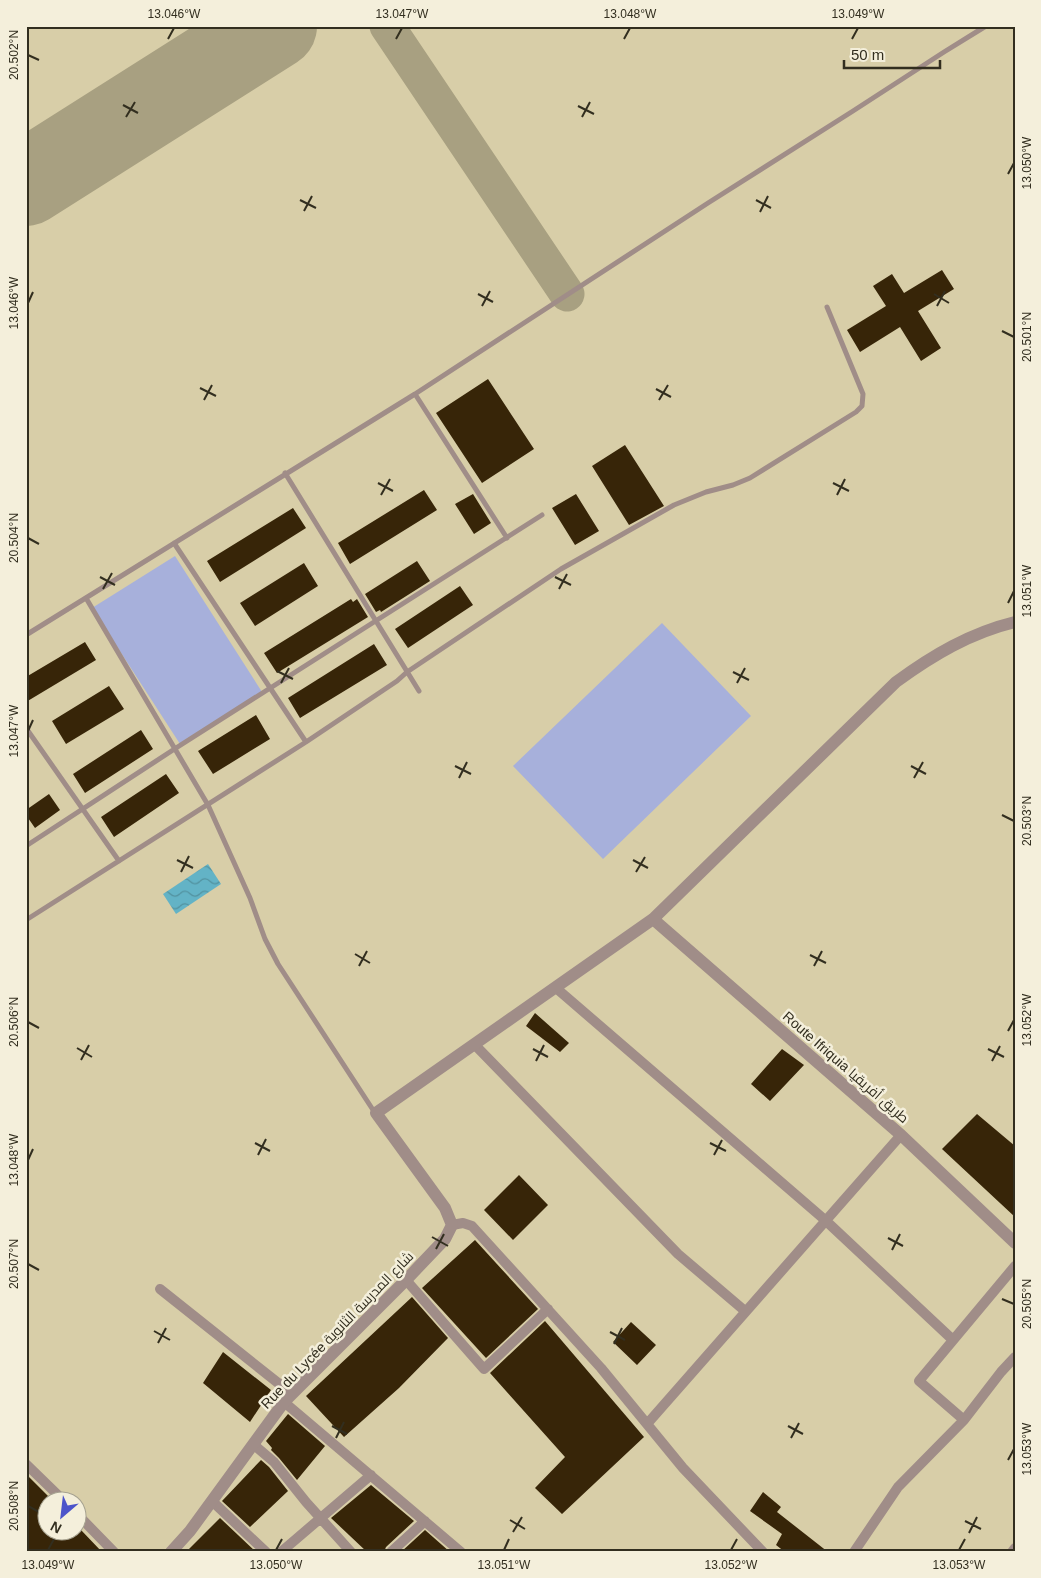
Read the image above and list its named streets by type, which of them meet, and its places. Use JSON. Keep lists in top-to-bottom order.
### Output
{
  "streets": {
    "street": ["Route Ifriquia طريق أفريقيا", "Rue du Lycée شارع المدرسة الثانوية"]
  },
  "scale_bar": "50 m",
  "north": "bottom left",
  "coordinates": [
    "13.046°W",
    "13.047°W",
    "13.048°W",
    "13.049°W",
    "20.502°N",
    "13.050°W",
    "20.501°N",
    "20.504°N",
    "13.051°W",
    "20.503°N",
    "13.052°W",
    "20.506°N",
    "20.507°N",
    "20.505°N",
    "13.053°W",
    "20.508°N"
  ]
}
